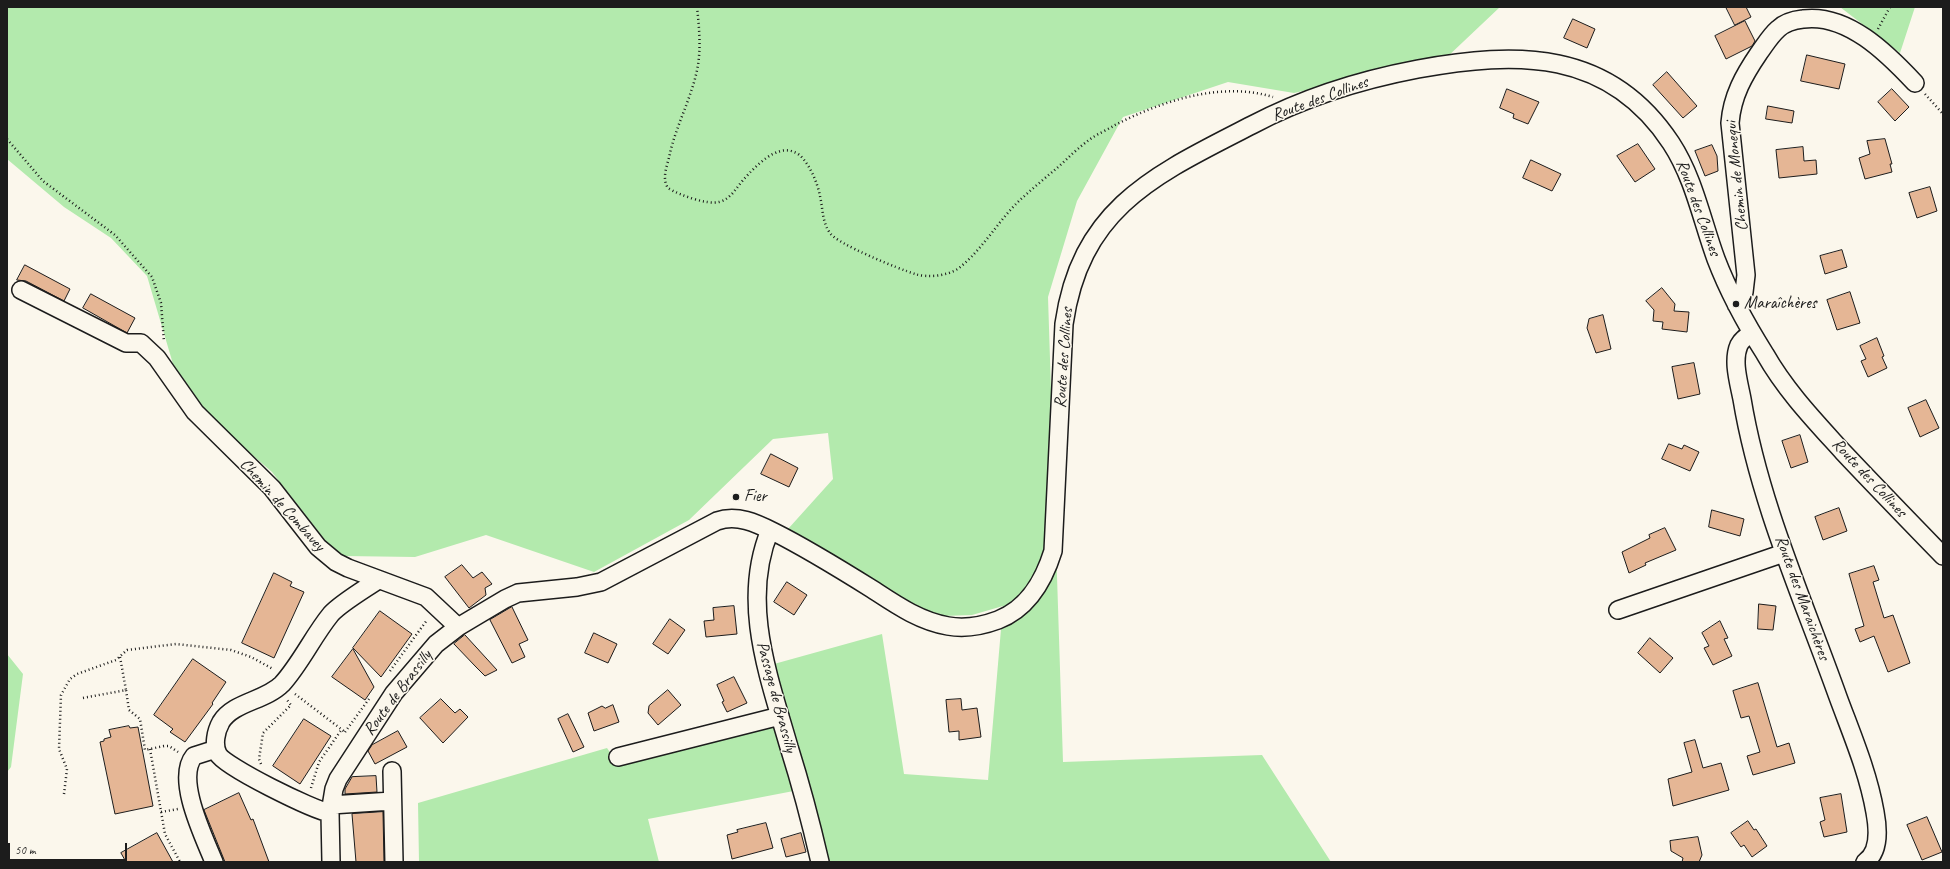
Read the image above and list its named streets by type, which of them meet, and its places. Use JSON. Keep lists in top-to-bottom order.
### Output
{
  "streets": {
    "street": [
      "Route des Collines",
      "Chemin de Monequi",
      "Chemin de Combavey",
      "Route des Maraichères",
      "Route de Brassilly",
      "Passage de Brassilly"
    ]
  },
  "crossings": [
    ["Route des Collines", "Chemin de Monequi"],
    ["Route des Collines", "Route des Maraichères"],
    ["Route des Collines", "Route de Brassilly"],
    ["Route des Collines", "Passage de Brassilly"],
    ["Chemin de Combavey", "Route de Brassilly"],
    ["Route de Brassilly", "Passage de Brassilly"]
  ],
  "places": ["Maraîchères", "Fier"],
  "scale_bar": "50 m"
}
